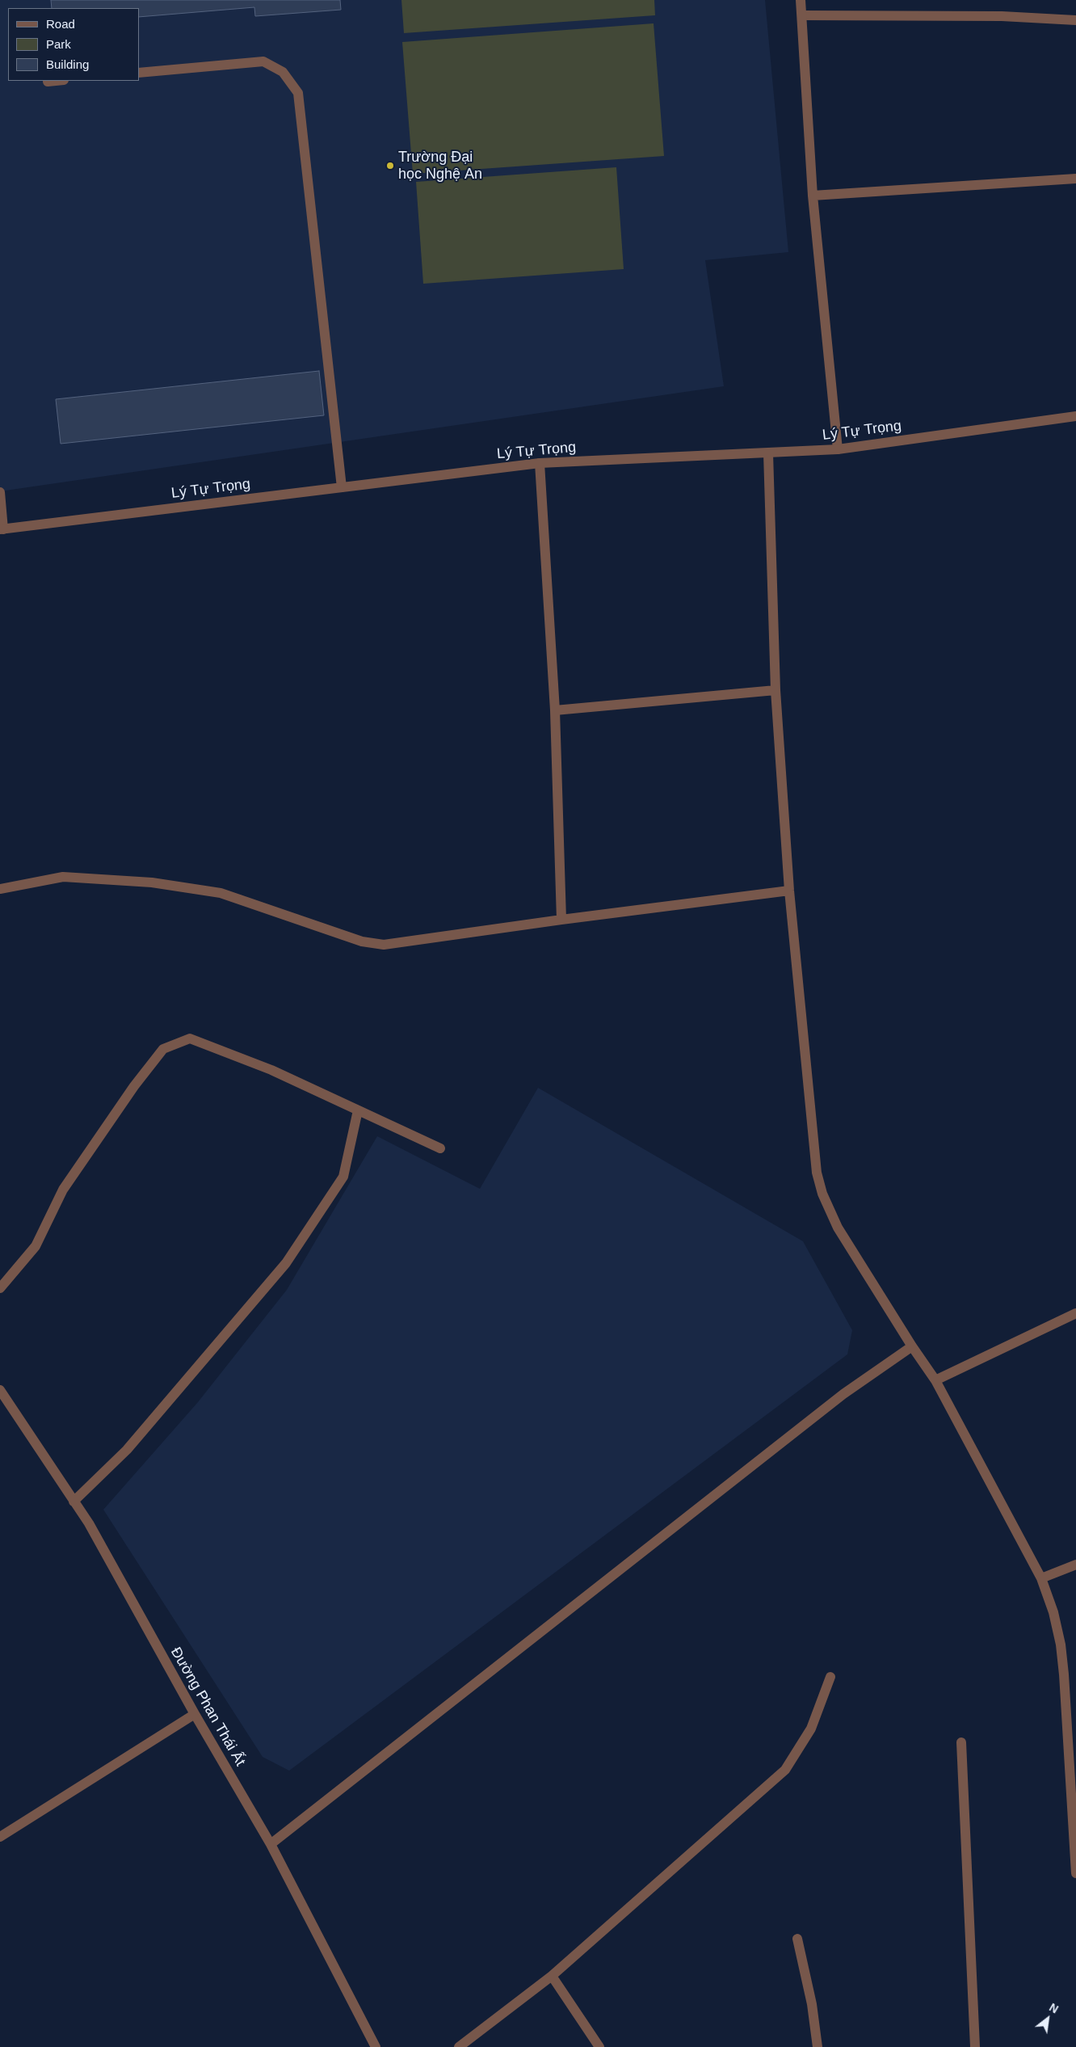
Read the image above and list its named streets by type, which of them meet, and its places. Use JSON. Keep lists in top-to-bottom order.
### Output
{
  "streets": {
    "street": ["Lý Tự Trọng", "Đường Phan Thái Ất"]
  },
  "places": ["Trường Đại học Nghệ An"],
  "legend": ["Road", "Park", "Building"],
  "north": "top right"
}
